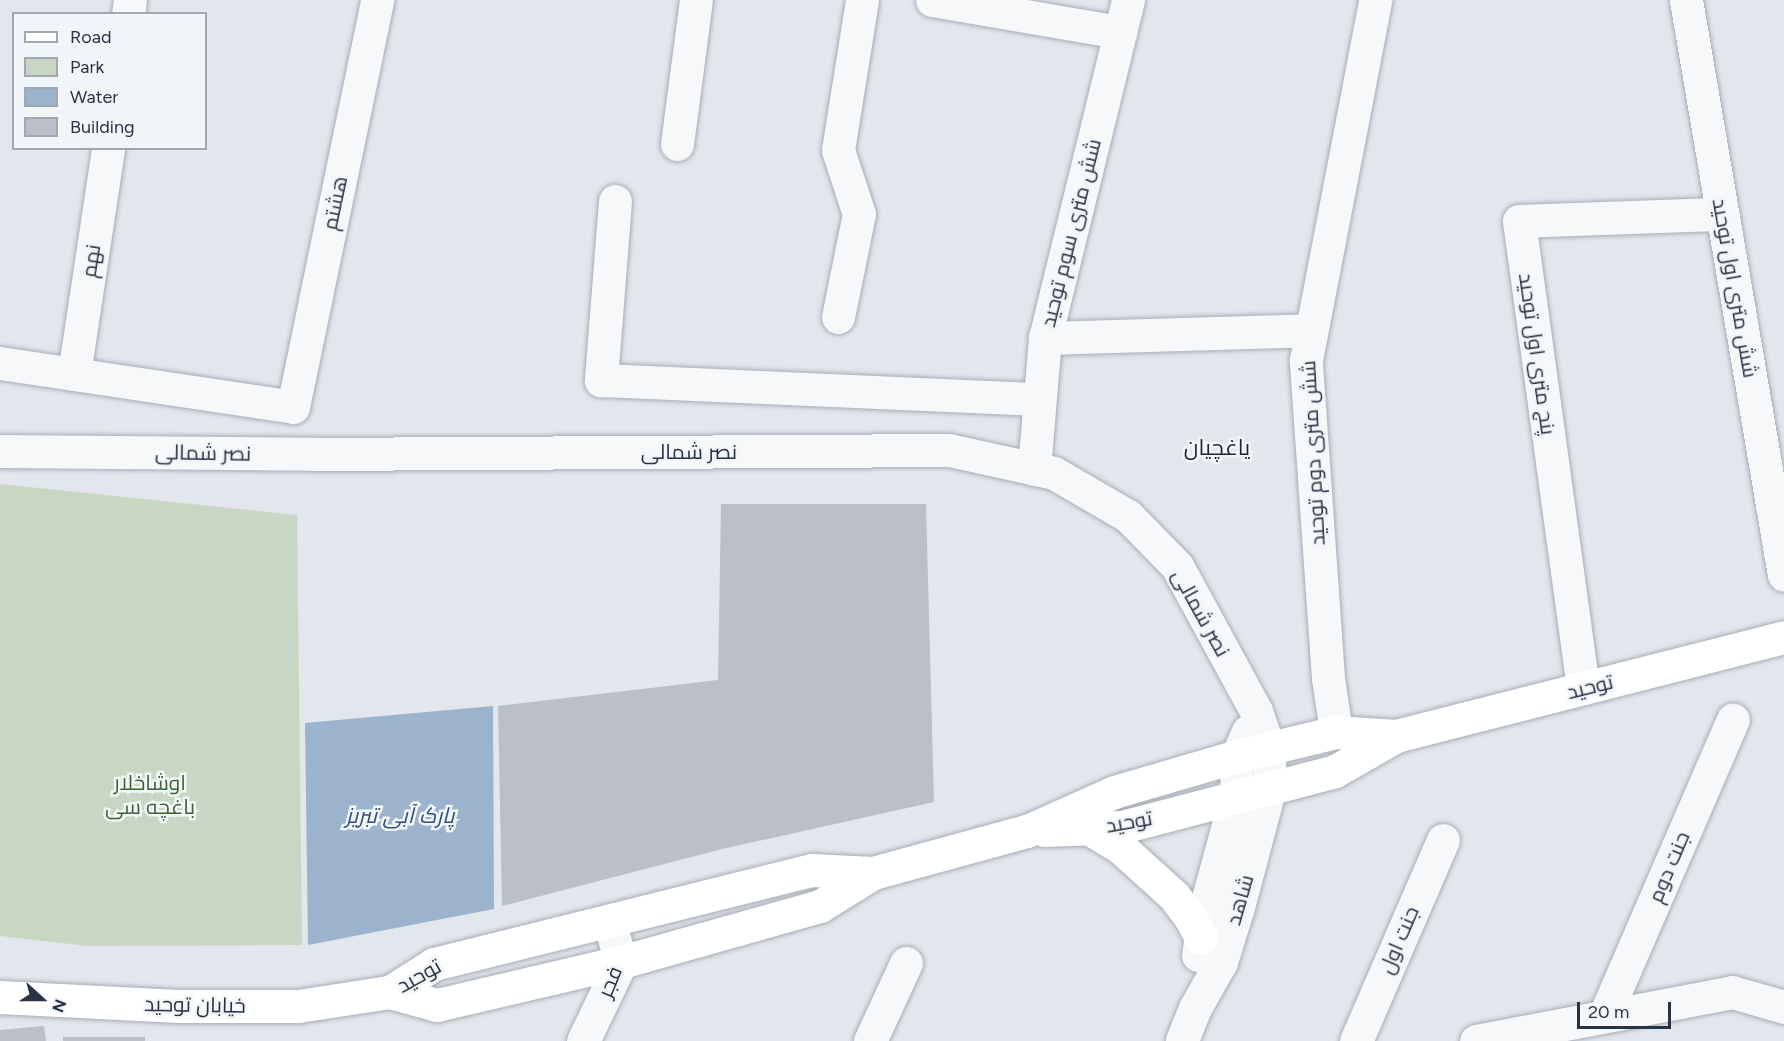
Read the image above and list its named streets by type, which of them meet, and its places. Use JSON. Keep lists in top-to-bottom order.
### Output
{
  "streets": {
    "main road": ["توحید", "خیابان توحید"],
    "street": [
      "هشتم",
      "شش متری سوم توحید",
      "نهم",
      "شش متری اول توحید",
      "پنج متری اول توحید",
      "نصر شمالی",
      "شش متری دوم توحید",
      "جنت دوم",
      "شاهد",
      "جنت اول",
      "فجر"
    ]
  },
  "crossings": [
    ["هشتم", "نهم"],
    ["شش متری سوم توحید", "نصر شمالی"],
    ["شش متری اول توحید", "پنج متری اول توحید"],
    ["پنج متری اول توحید", "توحید"],
    ["نصر شمالی", "توحید"],
    ["نصر شمالی", "شاهد"],
    ["شش متری دوم توحید", "توحید"],
    ["توحید", "شاهد"],
    ["توحید", "فجر"],
    ["توحید", "خیابان توحید"]
  ],
  "districts": ["یاغچیان"],
  "water": ["پارک آبی تبریز"],
  "parks": ["اوشاخلار باغچه سی"],
  "legend": [
    "Road",
    "Park",
    "Water",
    "Building"
  ],
  "scale_bar": "20 m",
  "north": "right"
}
